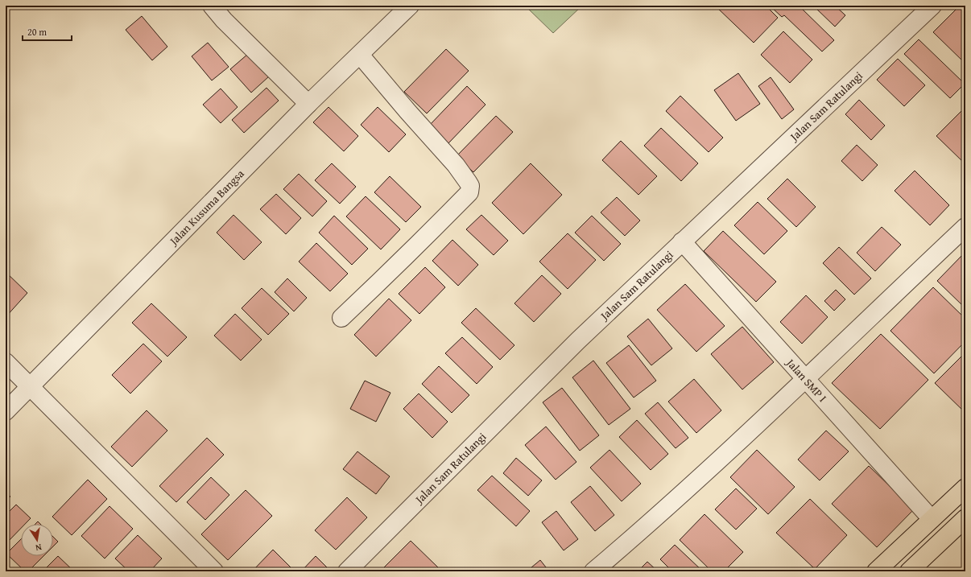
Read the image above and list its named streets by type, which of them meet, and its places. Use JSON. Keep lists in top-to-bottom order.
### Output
{
  "streets": {
    "street": ["Jalan Sam Ratulangi", "Jalan Kusuma Bangsa", "Jalan SMP I"]
  },
  "crossings": [
    ["Jalan Sam Ratulangi", "Jalan SMP I"]
  ],
  "scale_bar": "20 m",
  "north": "bottom"
}
